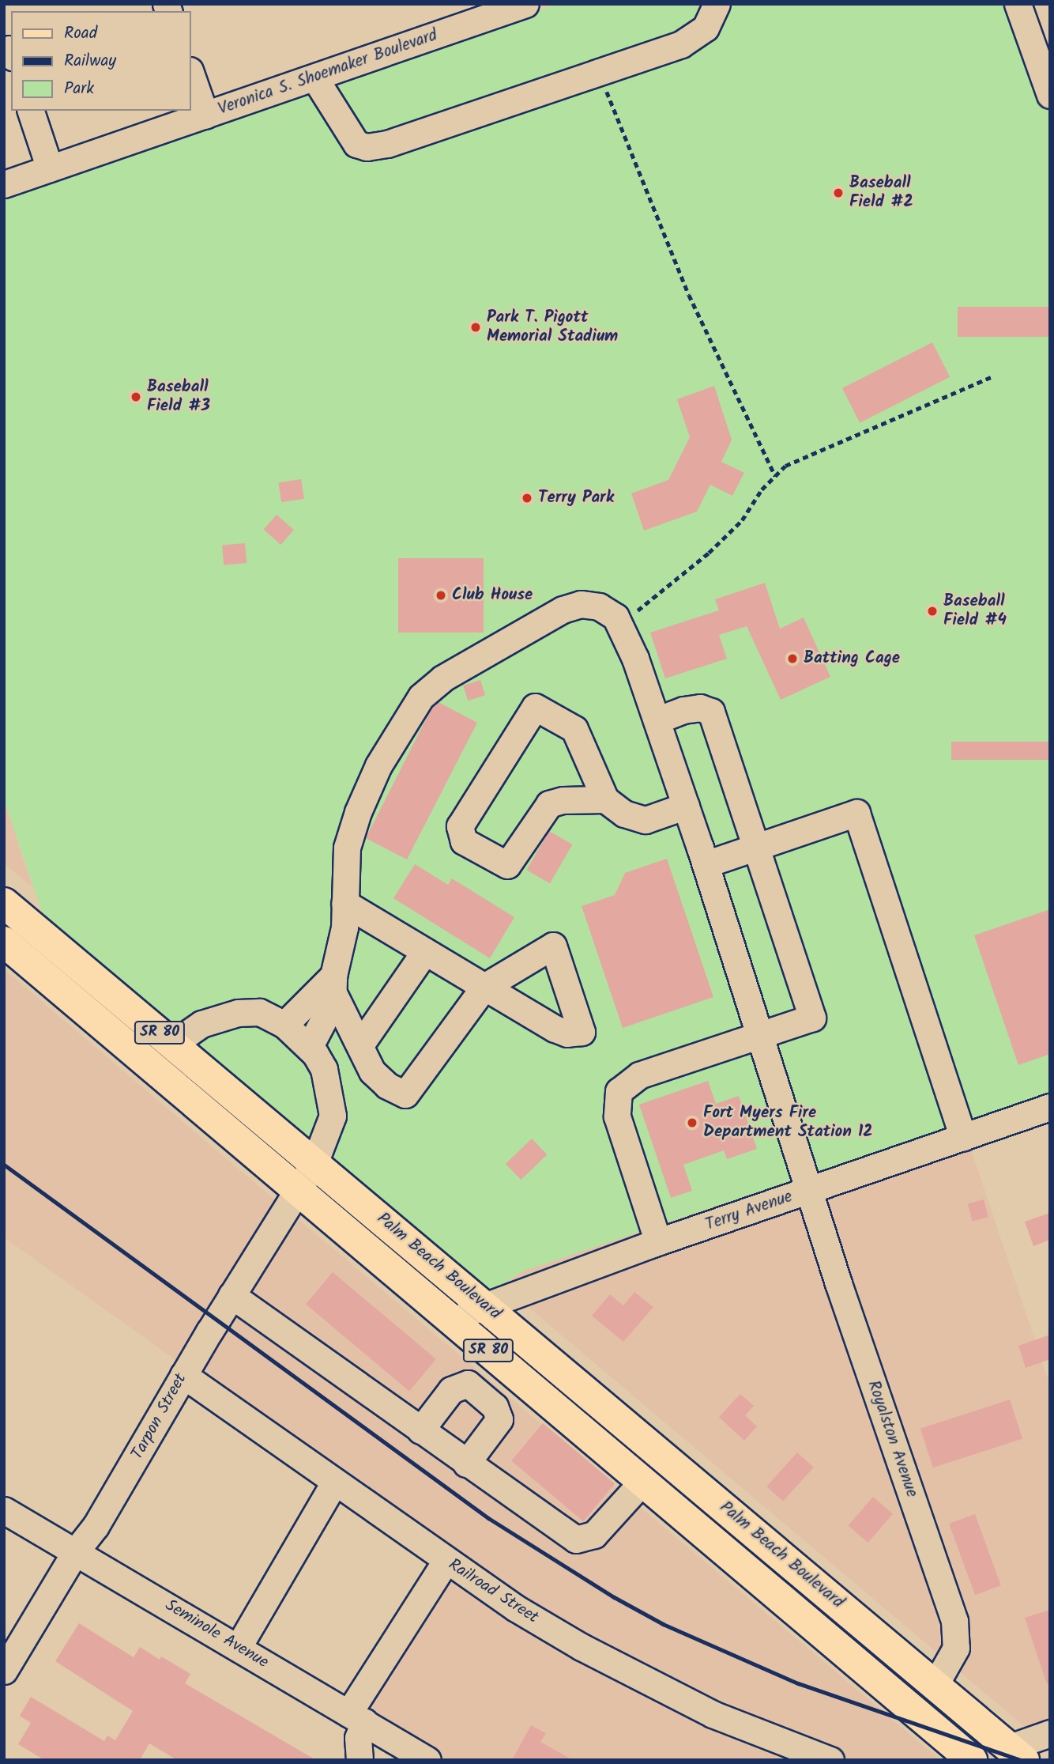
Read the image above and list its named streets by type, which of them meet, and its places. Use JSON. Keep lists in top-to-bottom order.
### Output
{
  "streets": {
    "main road": ["SR 80", "Palm Beach Boulevard"],
    "street": [
      "Veronica S. Shoemaker Boulevard",
      "Terry Avenue",
      "Tarpon Street",
      "Royalston Avenue",
      "Railroad Street",
      "Seminole Avenue"
    ]
  },
  "crossings": [
    ["Terry Avenue", "Palm Beach Boulevard"],
    ["Terry Avenue", "Royalston Avenue"],
    ["Palm Beach Boulevard", "Tarpon Street"],
    ["Palm Beach Boulevard", "Royalston Avenue"],
    ["Tarpon Street", "Railroad Street"],
    ["Tarpon Street", "Seminole Avenue"]
  ],
  "places": [
    "Baseball Field #2",
    "Park T. Pigott Memorial Stadium",
    "Baseball Field #3",
    "Terry Park",
    "Club House",
    "Baseball Field #4",
    "Batting Cage",
    "Fort Myers Fire Department Station 12"
  ],
  "legend": ["Road", "Railway", "Park"]
}
